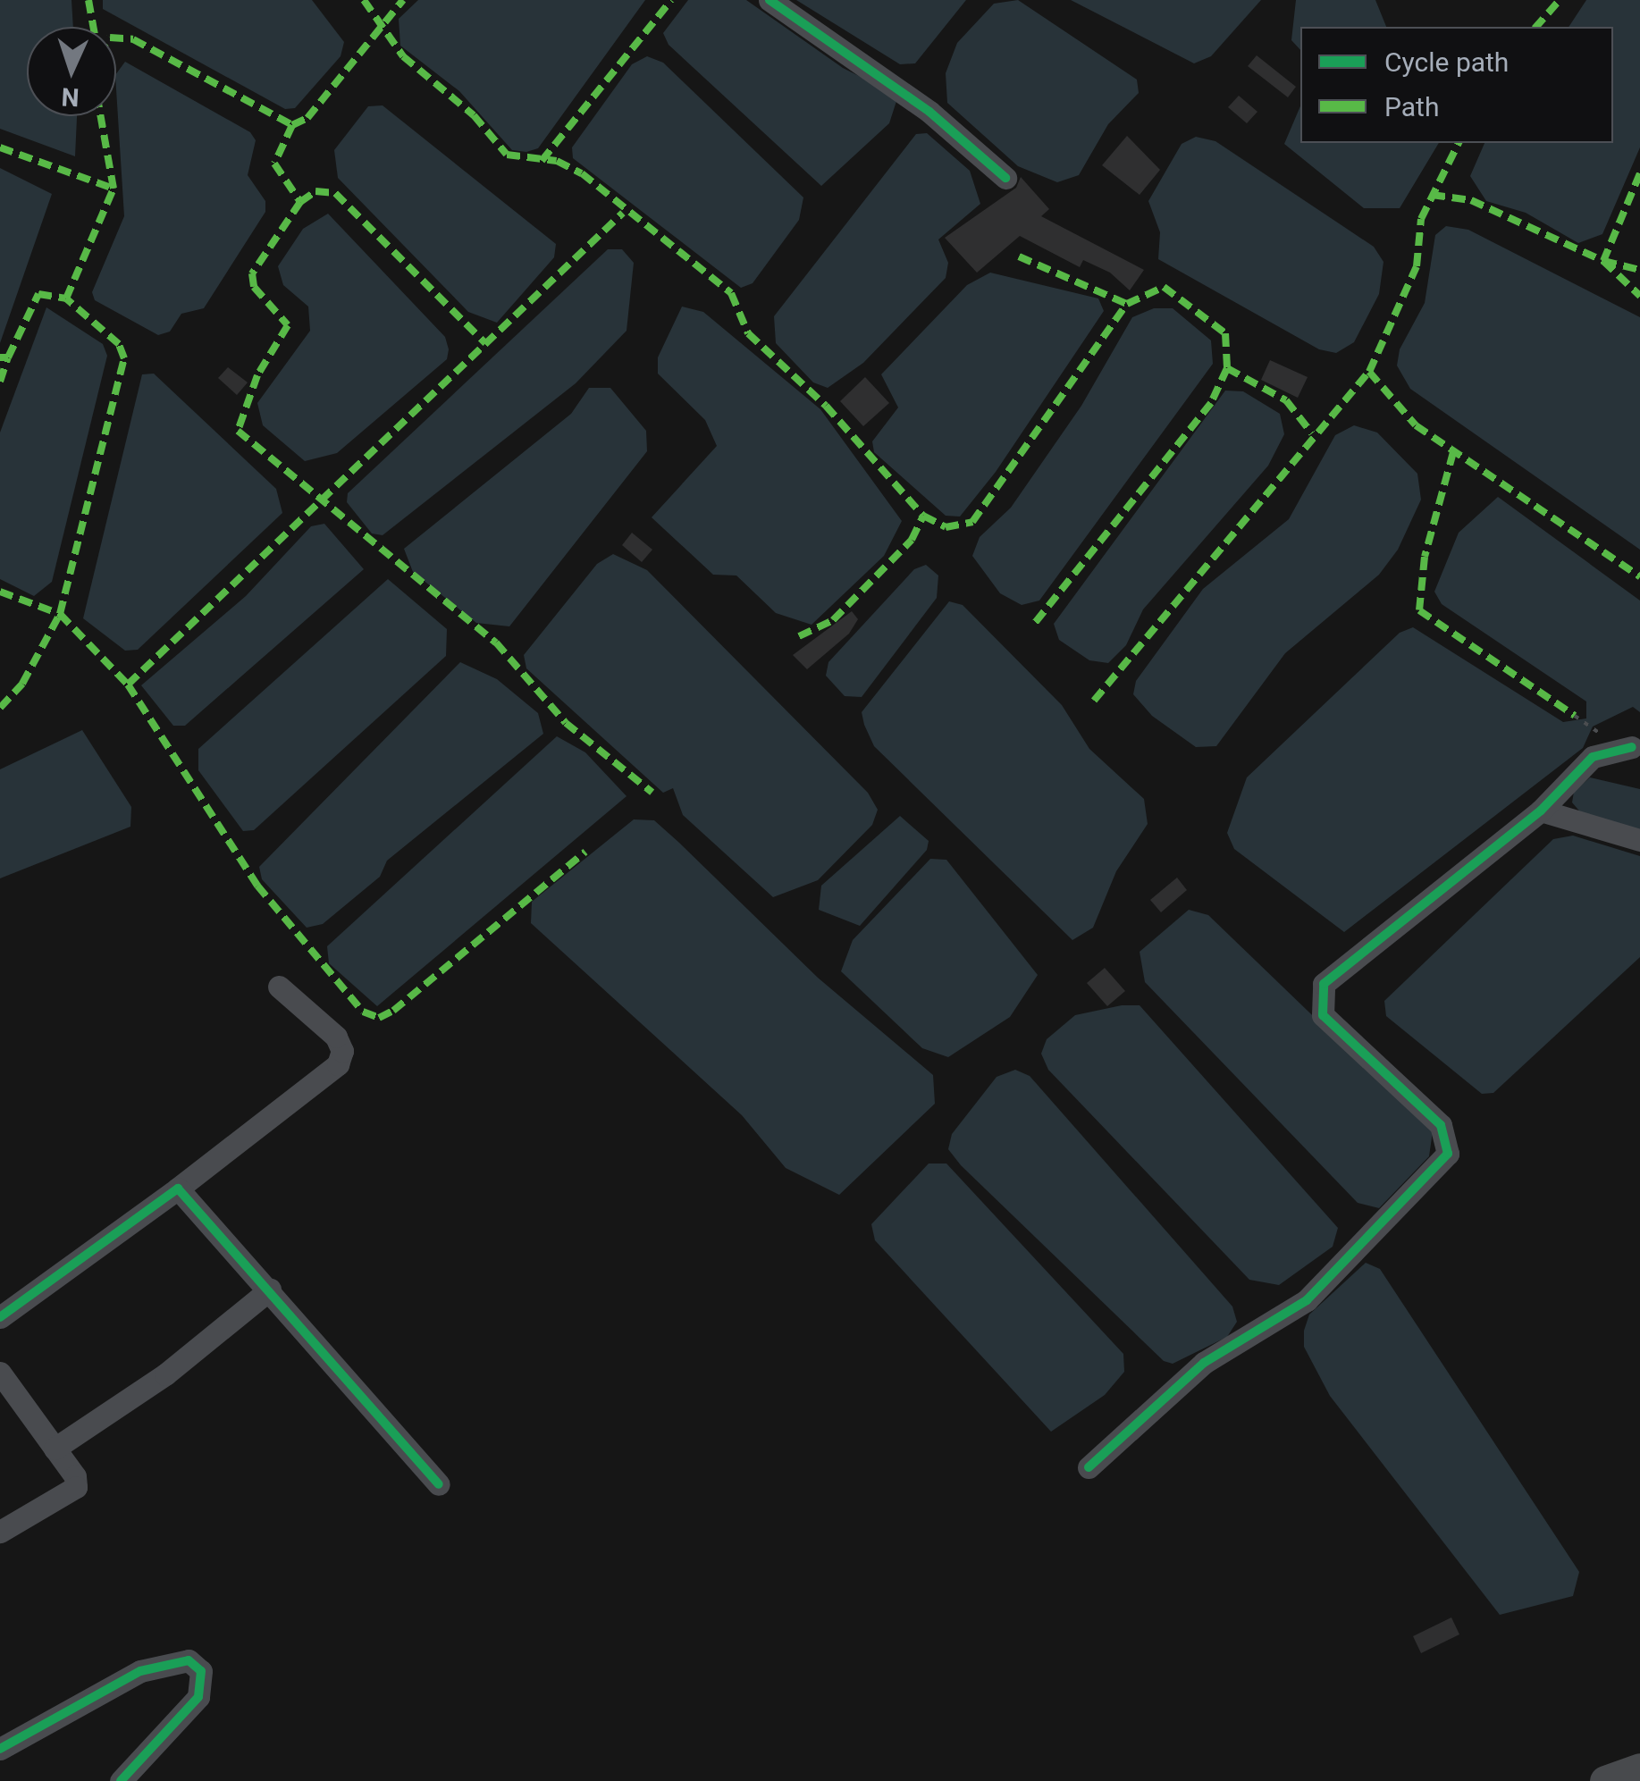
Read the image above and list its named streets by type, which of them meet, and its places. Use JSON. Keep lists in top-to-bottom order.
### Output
{
  "legend": ["Cycle path", "Path"],
  "north": "bottom"
}
